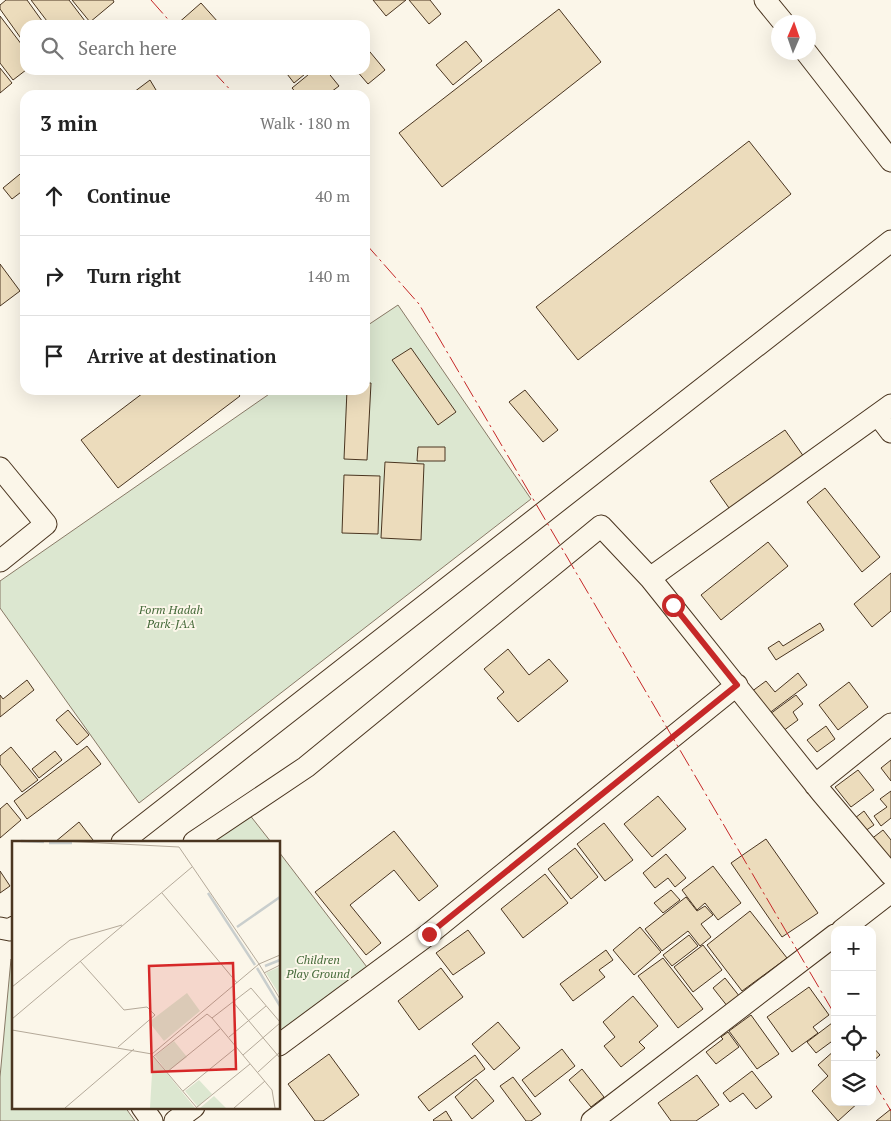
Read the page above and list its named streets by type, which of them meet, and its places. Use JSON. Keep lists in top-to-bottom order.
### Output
{
  "parks": ["Form Hadah Park-JAA", "Children Play Ground"],
  "north": "top",
  "page": {
    "search": "Search here",
    "heading": ["3 min", "Walk · 180 m"],
    "list": [
      ["Continue", "40 m"],
      ["Turn right", "140 m"],
      "Arrive at destination"
    ],
    "map_buttons": ["+", "−"]
  }
}
